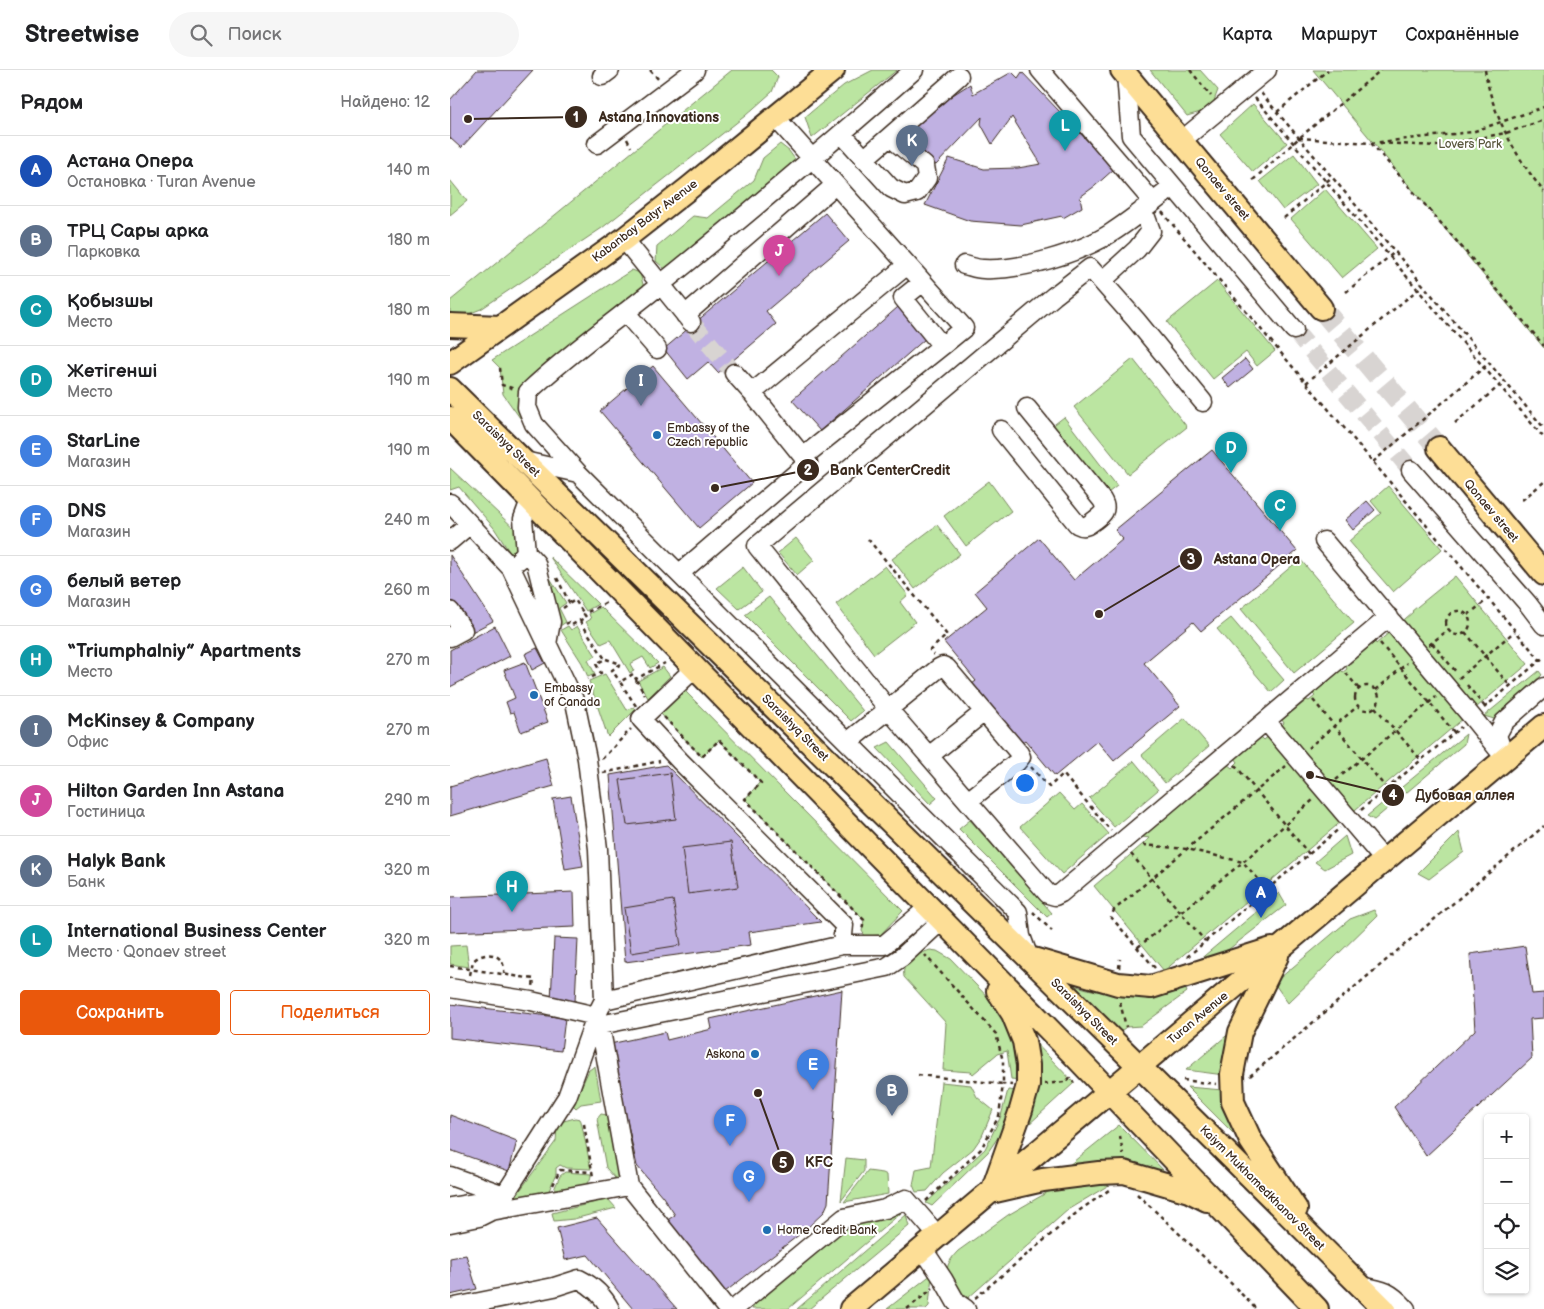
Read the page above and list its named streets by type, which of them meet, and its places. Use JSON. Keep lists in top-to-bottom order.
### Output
{
  "streets": {
    "main road": [
      "Qonaev street",
      "Kabanbay Batyr Avenue",
      "Saraishyq Street",
      "Turan Avenue",
      "Kaiym Mukhamedkhanov Street"
    ]
  },
  "crossings": [
    ["Saraishyq Street", "Turan Avenue"],
    ["Saraishyq Street", "Kaiym Mukhamedkhanov Street"],
    ["Turan Avenue", "Kaiym Mukhamedkhanov Street"]
  ],
  "parks": ["Lovers Park"],
  "places": [
    "Astana Innovations",
    "Embassy of the Czech republic",
    "Bank CenterCredit",
    "Astana Opera",
    "Embassy of Canada",
    "Дубовая аллея",
    "Askona",
    "KFC",
    "Home Credit Bank"
  ],
  "page": {
    "header": "Streetwise",
    "search": "Поиск",
    "nav": ["Карта", "Маршрут", "Сохранённые"],
    "heading": ["Рядом", "Найдено: 12"],
    "pins": [
      "L",
      "K",
      "J",
      "I",
      "D",
      "C",
      "H",
      "A",
      "E",
      "B",
      "F",
      "G"
    ],
    "list": [
      {
        "mark": "A",
        "name": "Астана Опера",
        "note": "Остановка · Turan Avenue",
        "value": "140 m"
      },
      {
        "mark": "B",
        "name": "ТРЦ Сары арка",
        "note": "Парковка",
        "value": "180 m"
      },
      {
        "mark": "C",
        "name": "Қобызшы",
        "note": "Место",
        "value": "180 m"
      },
      {
        "mark": "D",
        "name": "Жетігенші",
        "note": "Место",
        "value": "190 m"
      },
      {
        "mark": "E",
        "name": "StarLine",
        "note": "Магазин",
        "value": "190 m"
      },
      {
        "mark": "F",
        "name": "DNS",
        "note": "Магазин",
        "value": "240 m"
      },
      {
        "mark": "G",
        "name": "белый ветер",
        "note": "Магазин",
        "value": "260 m"
      },
      {
        "mark": "H",
        "name": "“Triumphalniy” Apartments",
        "note": "Место",
        "value": "270 m"
      },
      {
        "mark": "I",
        "name": "McKinsey & Company",
        "note": "Офис",
        "value": "270 m"
      },
      {
        "mark": "J",
        "name": "Hilton Garden Inn Astana",
        "note": "Гостиница",
        "value": "290 m"
      },
      {
        "mark": "K",
        "name": "Halyk Bank",
        "note": "Банк",
        "value": "320 m"
      },
      {
        "mark": "L",
        "name": "International Business Center",
        "note": "Место · Qonaev street",
        "value": "320 m"
      }
    ],
    "buttons": ["Сохранить", "Поделиться"],
    "map_buttons": ["+", "−"]
  }
}
